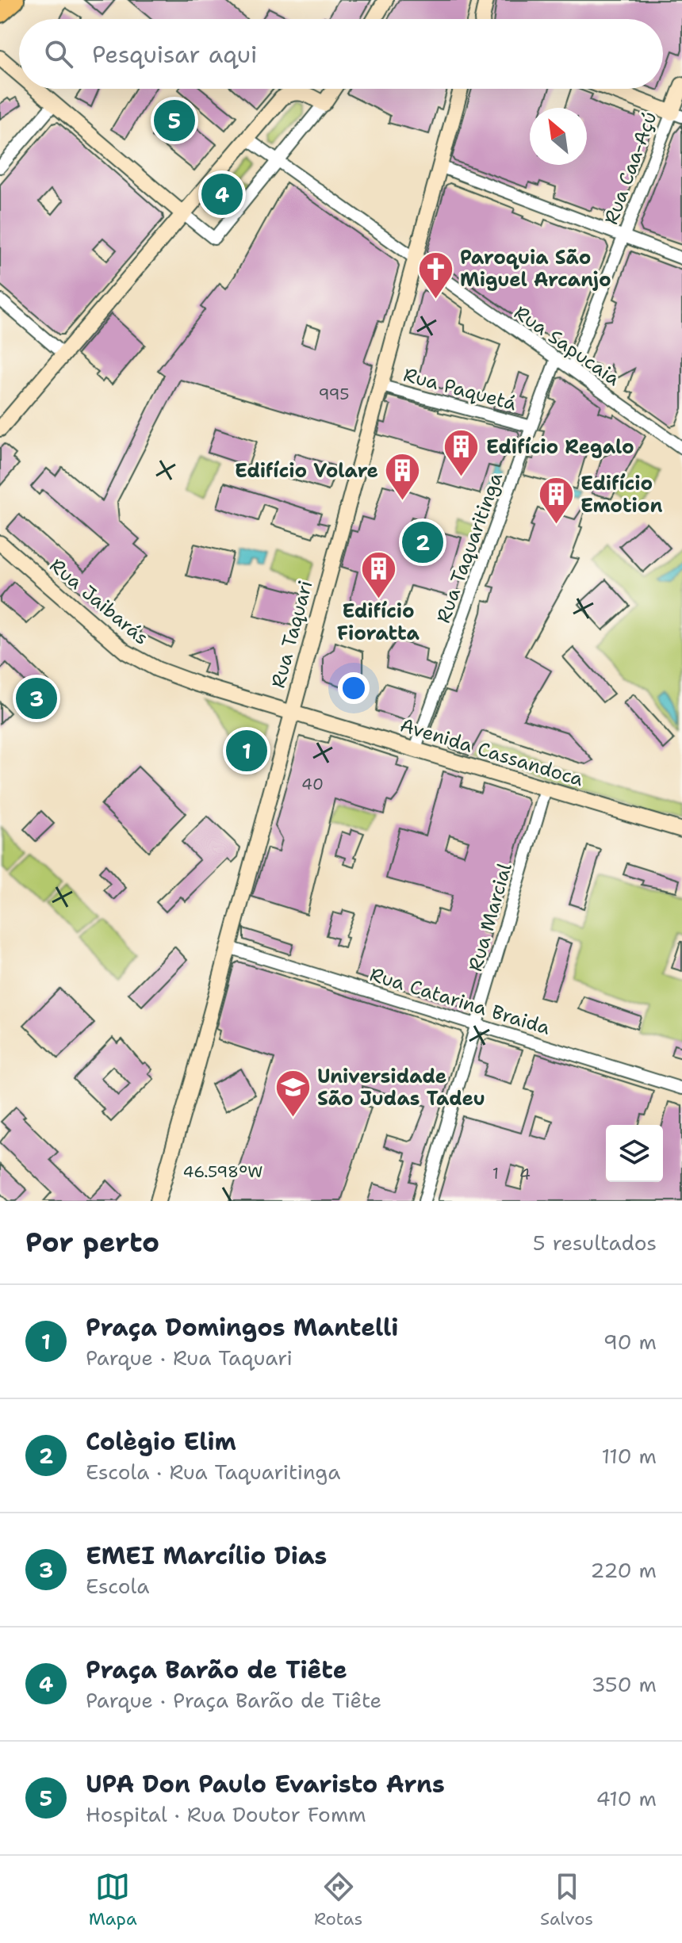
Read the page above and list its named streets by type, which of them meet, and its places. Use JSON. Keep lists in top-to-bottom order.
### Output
{
  "streets": {
    "street": [
      "Rua Caa-Açú",
      "Rua Sapucaia",
      "Rua Paquetá",
      "Rua Taquaritinga",
      "Rua Jaibarás",
      "Rua Taquari",
      "Avenida Cassandoca",
      "Rua Marcial",
      "Rua Catarina Braida"
    ]
  },
  "crossings": [
    ["Rua Caa-Açú", "Rua Sapucaia"],
    ["Rua Sapucaia", "Rua Taquaritinga"],
    ["Rua Sapucaia", "Rua Taquari"],
    ["Rua Paquetá", "Rua Taquaritinga"],
    ["Rua Paquetá", "Rua Taquari"],
    ["Rua Taquaritinga", "Avenida Cassandoca"],
    ["Rua Jaibarás", "Rua Taquari"],
    ["Rua Jaibarás", "Avenida Cassandoca"],
    ["Rua Taquari", "Avenida Cassandoca"],
    ["Rua Taquari", "Rua Catarina Braida"],
    ["Avenida Cassandoca", "Rua Marcial"],
    ["Rua Marcial", "Rua Catarina Braida"]
  ],
  "places": {
    "church": ["Paroquia São Miguel Arcanjo"],
    "building": [
      "Edifício Regalo",
      "Edifício Volare",
      "Edifício Emotion",
      "Edifício Fioratta"
    ],
    "school or university": ["Universidade São Judas Tadeu"]
  },
  "house_numbers": [
    "995",
    "40",
    "1",
    "4"
  ],
  "north": "top left",
  "page": {
    "search": "Pesquisar aqui",
    "pins": [
      "5",
      "4",
      "2",
      "3",
      "1"
    ],
    "heading": ["Por perto", "5 resultados"],
    "list": [
      {
        "mark": "1",
        "name": "Praça Domingos Mantelli",
        "note": "Parque · Rua Taquari",
        "value": "90 m"
      },
      {
        "mark": "2",
        "name": "Colègio Elim",
        "note": "Escola · Rua Taquaritinga",
        "value": "110 m"
      },
      {
        "mark": "3",
        "name": "EMEI Marcílio Dias",
        "note": "Escola",
        "value": "220 m"
      },
      {
        "mark": "4",
        "name": "Praça Barão de Tiête",
        "note": "Parque · Praça Barão de Tiête",
        "value": "350 m"
      },
      {
        "mark": "5",
        "name": "UPA Don Paulo Evaristo Arns",
        "note": "Hospital · Rua Doutor Fomm",
        "value": "410 m"
      }
    ],
    "nav": ["Mapa", "Rotas", "Salvos"]
  },
  "coordinates": ["46.598°W"]
}
